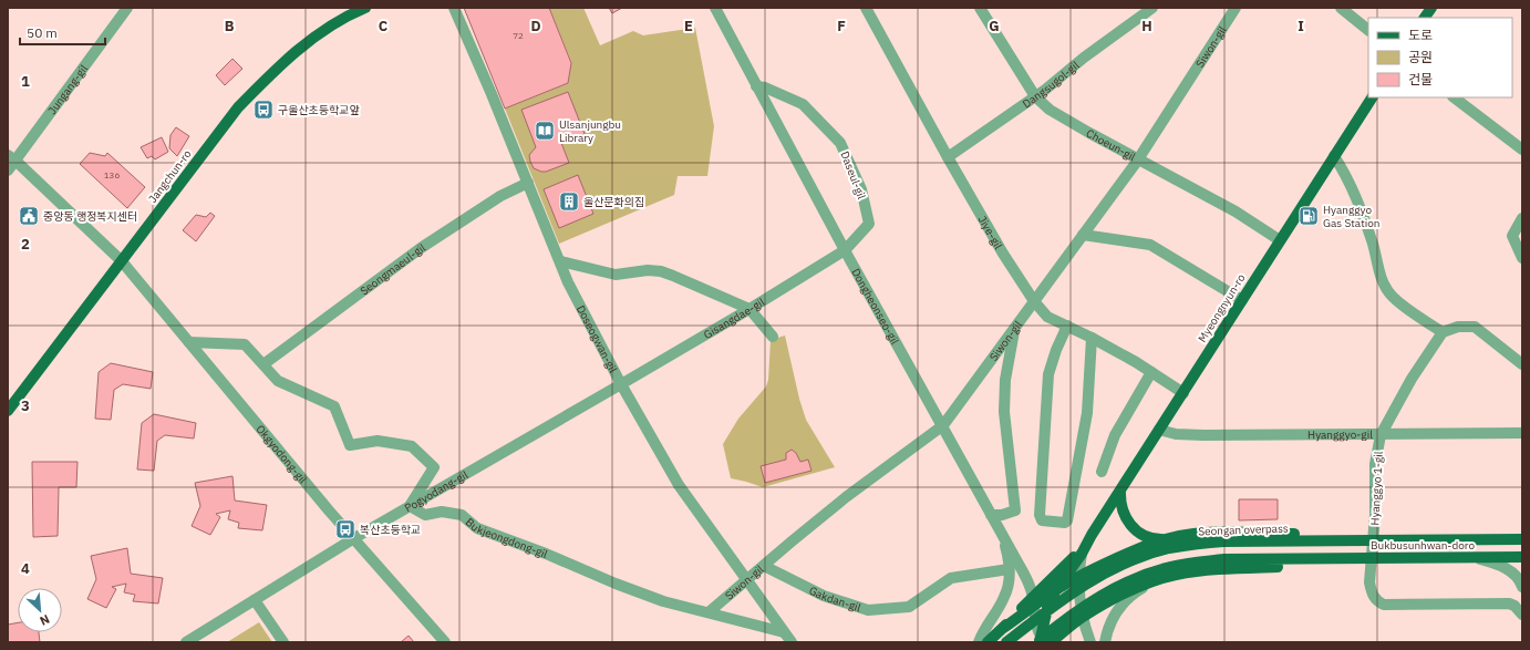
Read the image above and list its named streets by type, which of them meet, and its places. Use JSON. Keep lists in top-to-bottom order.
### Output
{
  "streets": {
    "main road": [
      "Jangchun-ro",
      "Myeongnyun-ro",
      "Seongan overpass",
      "Bukbusunhwan-doro"
    ],
    "street": [
      "Siwon-gil",
      "Dangsugol-gil",
      "Jungang-gil",
      "Choeun-gil",
      "Daseul-gil",
      "Jiye-gil",
      "Seongmaeul-gil",
      "Dongheonseo-gil",
      "Gisangdae-gil",
      "Doseogwan-gil",
      "Hyanggyo-gil",
      "Okgyodong-gil",
      "Hyanggyo 1-gil",
      "Pogyodang-gil",
      "Bukjeongdong-gil",
      "Gakdan-gil"
    ]
  },
  "crossings": [
    ["Siwon-gil", "Choeun-gil"],
    ["Siwon-gil", "Jiye-gil"],
    ["Siwon-gil", "Dongheonseo-gil"],
    ["Siwon-gil", "Doseogwan-gil"],
    ["Siwon-gil", "Bukjeongdong-gil"],
    ["Siwon-gil", "Gakdan-gil"],
    ["Dangsugol-gil", "Choeun-gil"],
    ["Dangsugol-gil", "Jiye-gil"],
    ["Jungang-gil", "Okgyodong-gil"],
    ["Choeun-gil", "Myeongnyun-ro"],
    ["Daseul-gil", "Dongheonseo-gil"],
    ["Daseul-gil", "Gisangdae-gil"],
    ["Jangchun-ro", "Okgyodong-gil"],
    ["Jiye-gil", "Myeongnyun-ro"],
    ["Seongmaeul-gil", "Doseogwan-gil"],
    ["Dongheonseo-gil", "Gisangdae-gil"],
    ["Myeongnyun-ro", "Hyanggyo-gil"],
    ["Gisangdae-gil", "Doseogwan-gil"],
    ["Gisangdae-gil", "Pogyodang-gil"],
    ["Doseogwan-gil", "Pogyodang-gil"],
    ["Doseogwan-gil", "Bukjeongdong-gil"],
    ["Hyanggyo-gil", "Hyanggyo 1-gil"],
    ["Okgyodong-gil", "Pogyodang-gil"],
    ["Pogyodang-gil", "Bukjeongdong-gil"],
    ["Seongan overpass", "Bukbusunhwan-doro"]
  ],
  "places": {
    "bus stop": ["구울산초등학교앞", "복산초등학교"],
    "library": ["Ulsanjungbu Library"],
    "building": ["울산문화의집"],
    "public building": ["중앙동 행정복지센터"],
    "fuel station": ["Hyanggyo Gas Station"]
  },
  "house_numbers": ["72", "136"],
  "legend": ["도로", "공원", "건물"],
  "scale_bar": "50 m",
  "north": "bottom right",
  "grid": {
    "columns": [
      "B",
      "C",
      "D",
      "E",
      "F",
      "G",
      "H",
      "I"
    ],
    "rows": [
      "1",
      "2",
      "3",
      "4"
    ]
  }
}
